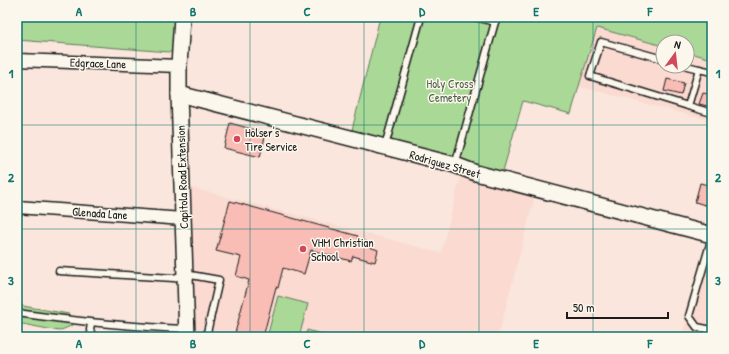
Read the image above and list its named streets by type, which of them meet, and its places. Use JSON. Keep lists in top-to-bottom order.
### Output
{
  "streets": {
    "street": [
      "Edgrace Lane",
      "Rodriguez Street",
      "Capitola Road Extension",
      "Glenada Lane"
    ]
  },
  "crossings": [
    ["Edgrace Lane", "Capitola Road Extension"],
    ["Rodriguez Street", "Capitola Road Extension"],
    ["Capitola Road Extension", "Glenada Lane"]
  ],
  "parks": ["Holy Cross Cemetery"],
  "places": ["Holser's Tire Service", "VHM Christian School"],
  "scale_bar": "50 m",
  "north": "top",
  "grid": {
    "columns": [
      "A",
      "B",
      "C",
      "D",
      "E",
      "F"
    ],
    "rows": ["1", "2", "3"]
  }
}
